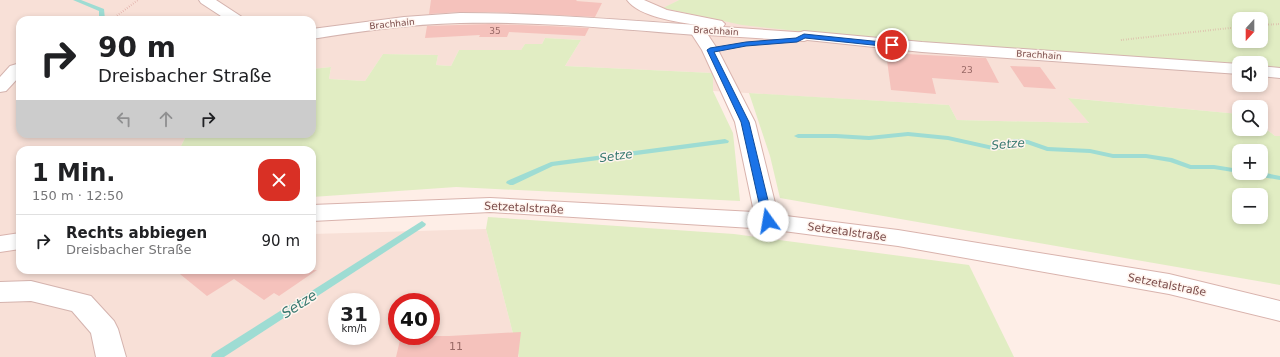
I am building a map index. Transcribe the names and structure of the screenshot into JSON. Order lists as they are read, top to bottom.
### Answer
{
  "streets": {
    "street": ["Brachhain", "Setzetalstraße"]
  },
  "water": ["Setze"],
  "house_numbers": ["35", "23", "11"],
  "north": "bottom",
  "page": {
    "map_buttons": ["+", "−"],
    "turn": ["90 m", "Dreisbacher Straße"],
    "heading": ["1 Min.", "150 m · 12:50"],
    "list": [
      {
        "name": "Rechts abbiegen",
        "note": "Dreisbacher Straße",
        "value": "90 m"
      }
    ],
    "speed": "31 km/h",
    "limit": "40"
  }
}
